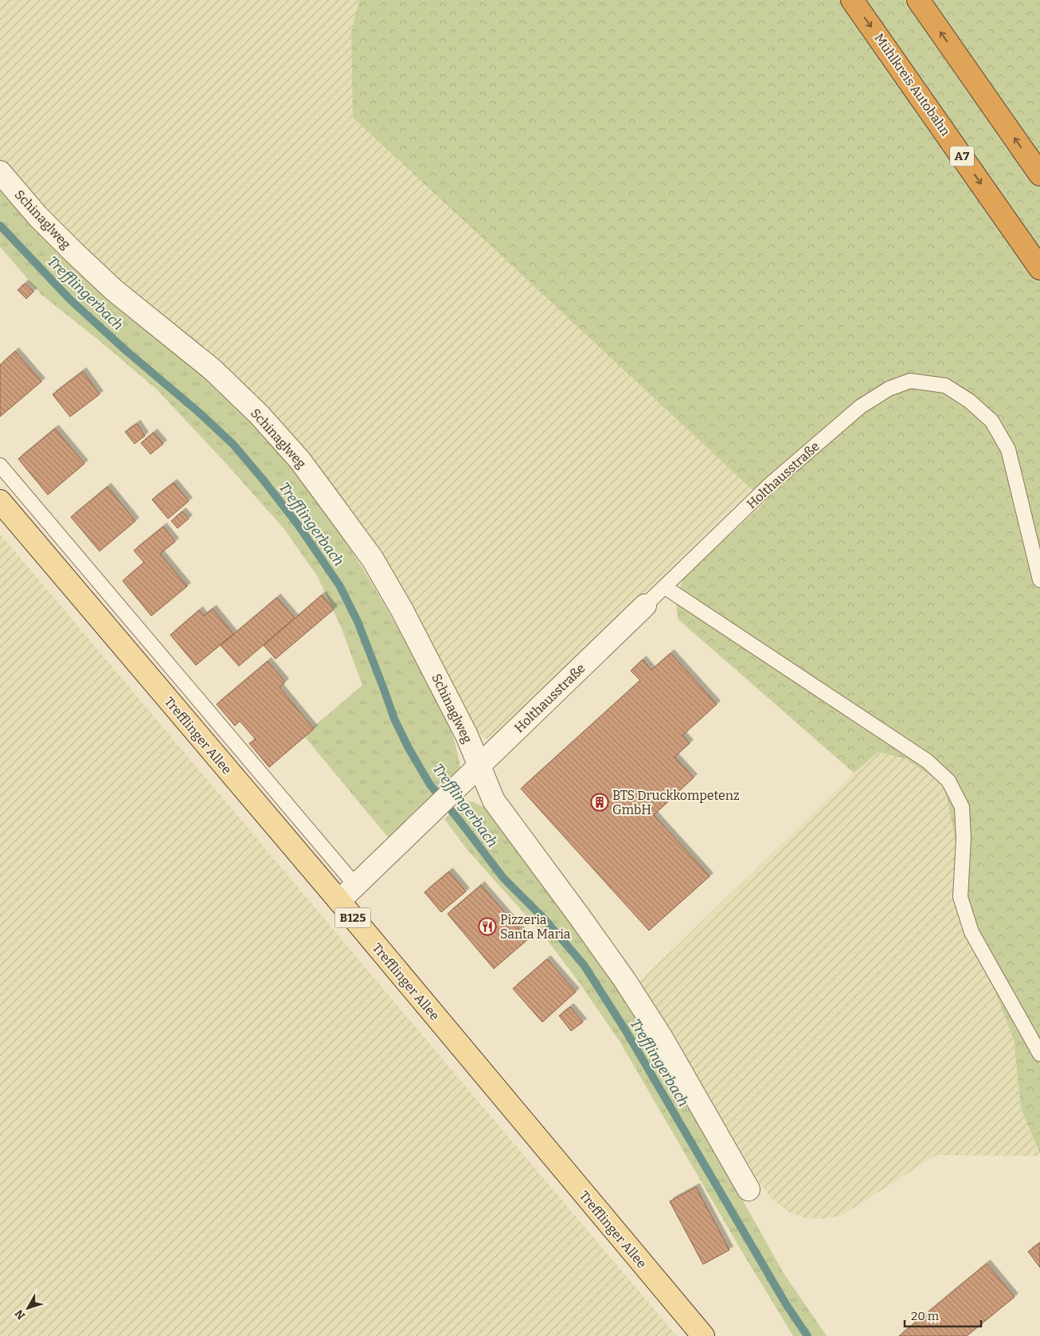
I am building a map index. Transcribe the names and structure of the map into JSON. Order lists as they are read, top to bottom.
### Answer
{
  "streets": {
    "highway": ["Mühlkreis Autobahn", "A7"],
    "main road": ["Trefflinger Allee", "B125"],
    "street": ["Schinaglweg", "Holthausstraße"]
  },
  "crossings": [
    ["Schinaglweg", "Holthausstraße"],
    ["Holthausstraße", "Trefflinger Allee"]
  ],
  "water": ["Trefflingerbach"],
  "places": {
    "building": ["BTS Druckkompetenz GmbH"],
    "restaurant": ["Pizzeria Santa Maria"]
  },
  "scale_bar": "20 m",
  "north": "bottom left"
}
